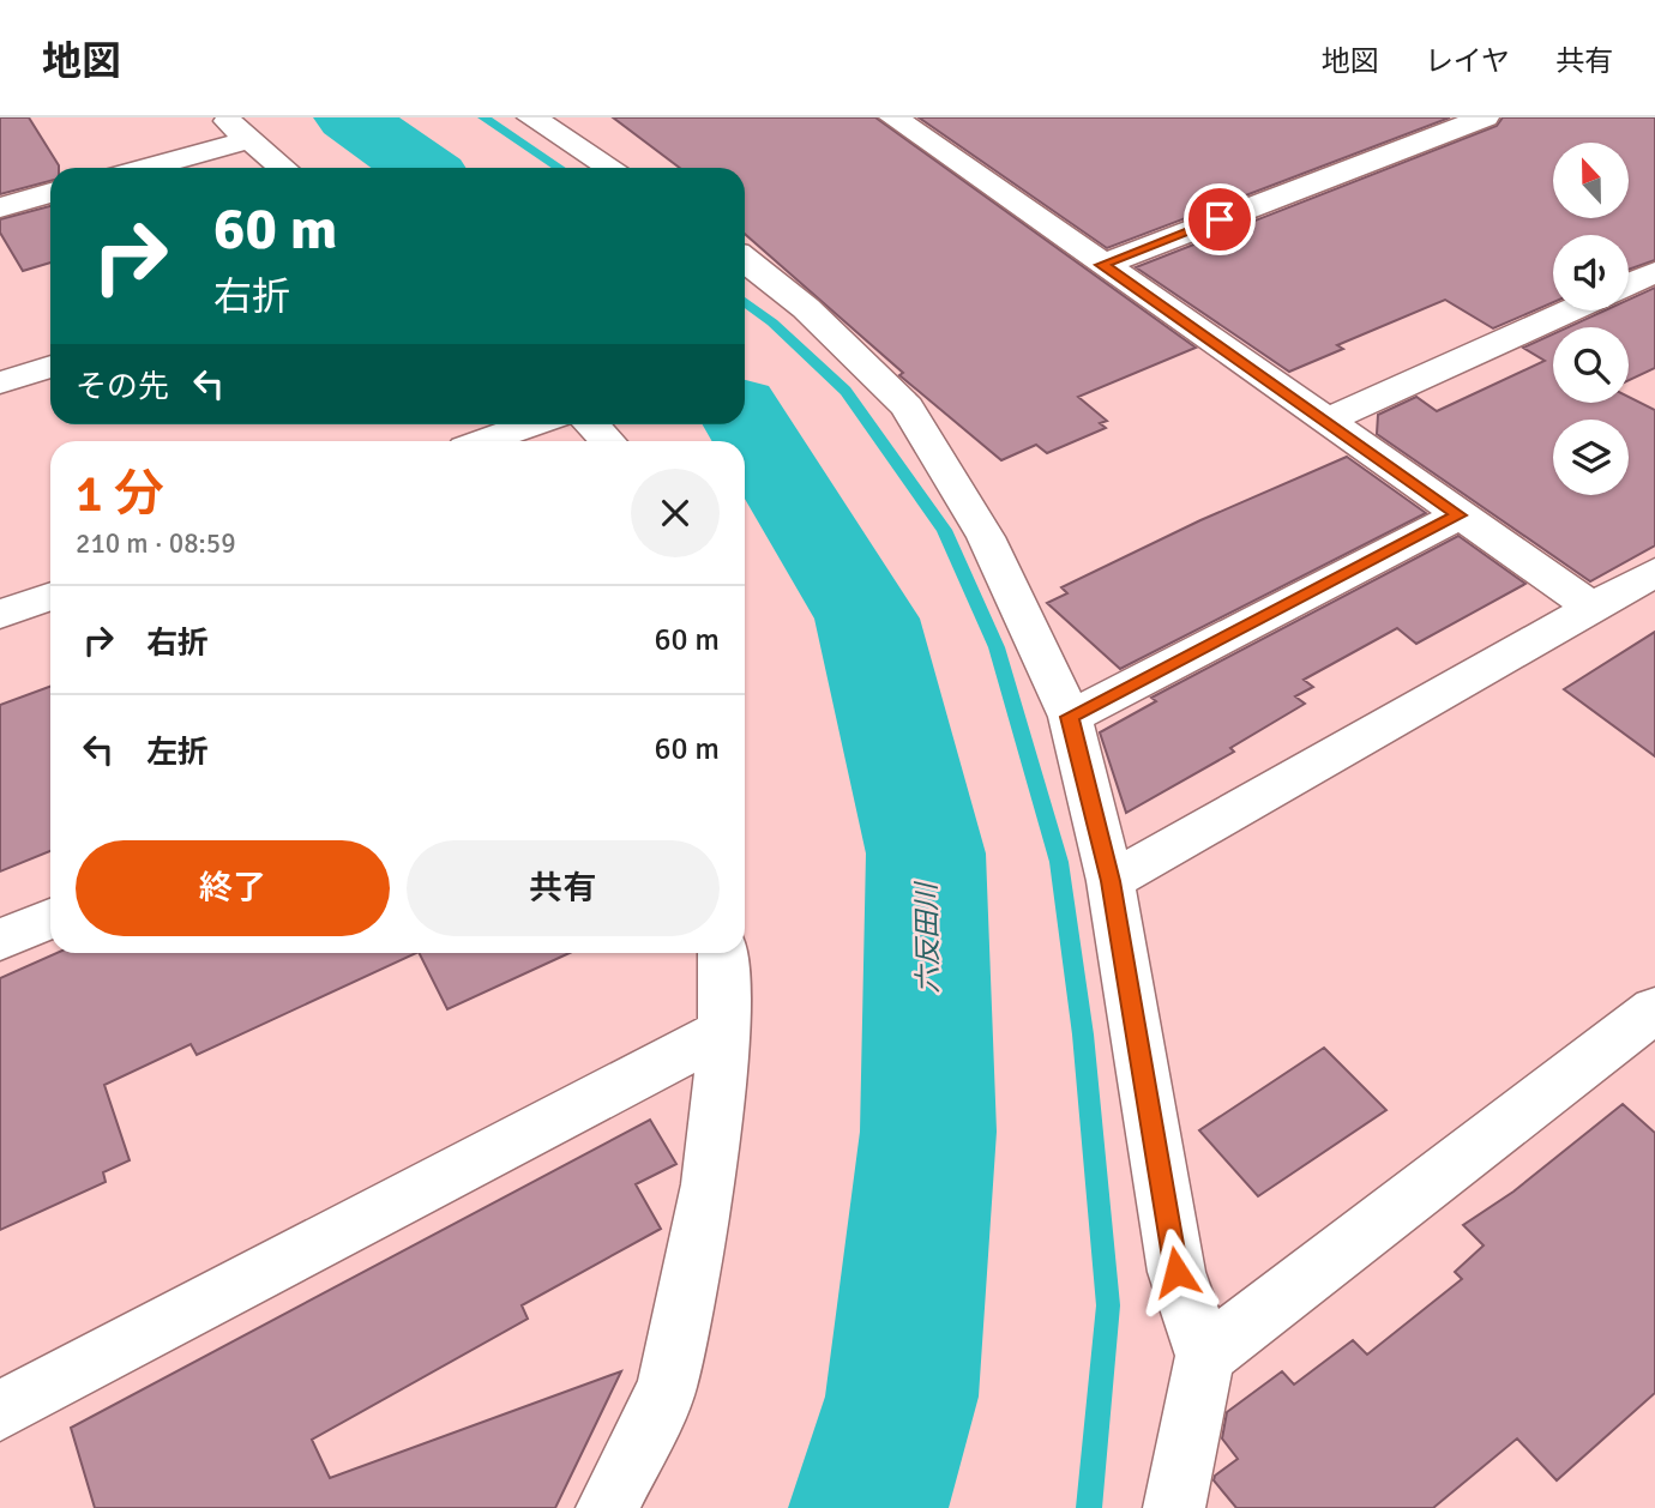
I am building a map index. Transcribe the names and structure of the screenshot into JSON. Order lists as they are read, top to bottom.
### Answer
{
  "water": ["六反田川"],
  "north": "top",
  "page": {
    "header": "地図",
    "nav": ["地図", "レイヤ", "共有"],
    "turn": ["60 m", "右折"],
    "then": "その先",
    "heading": ["1 分", "210 m · 08:59"],
    "list": [
      {
        "name": "右折",
        "value": "60 m"
      },
      {
        "name": "左折",
        "value": "60 m"
      }
    ],
    "buttons": ["終了", "共有"]
  }
}
